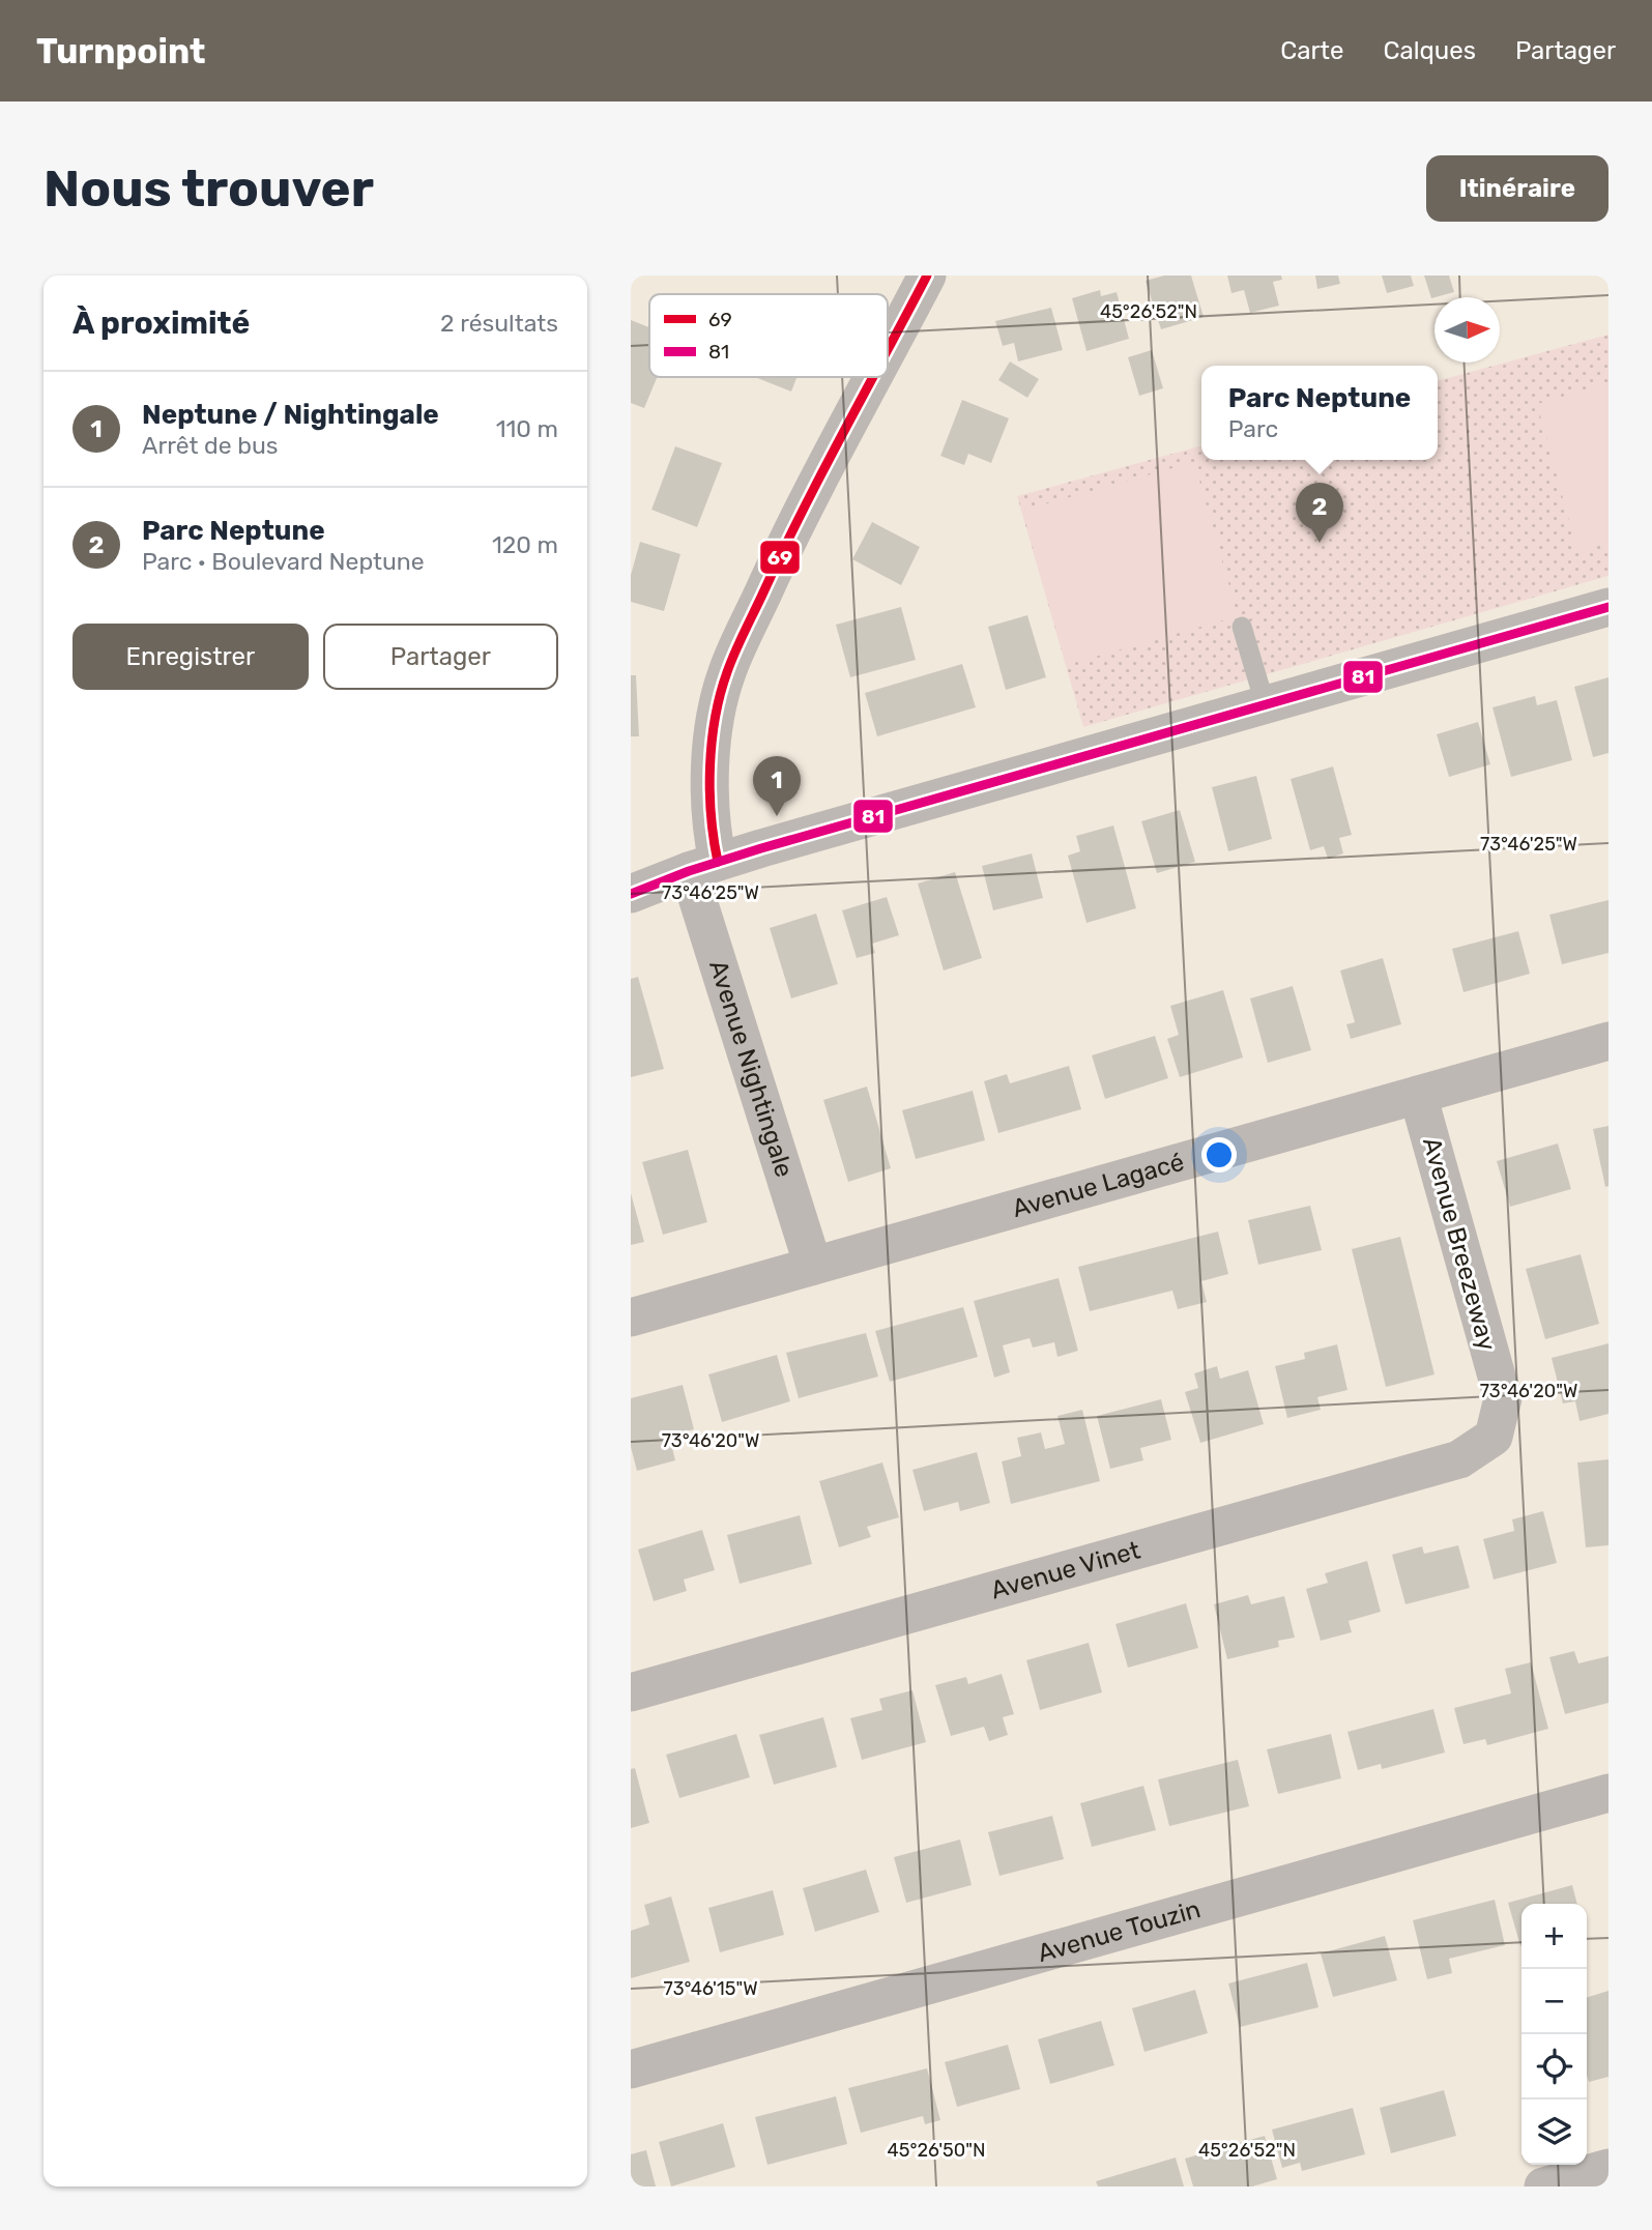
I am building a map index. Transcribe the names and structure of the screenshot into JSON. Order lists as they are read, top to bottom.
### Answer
{
  "streets": {
    "street": [
      "Avenue Nightingale",
      "Avenue Lagacé",
      "Avenue Breezeway",
      "Avenue Vinet",
      "Avenue Touzin"
    ]
  },
  "crossings": [
    ["Avenue Nightingale", "Avenue Lagacé"],
    ["Avenue Lagacé", "Avenue Breezeway"],
    ["Avenue Breezeway", "Avenue Vinet"]
  ],
  "lines": ["transit line 69", "transit line 81"],
  "legend": ["69", "81"],
  "north": "right",
  "page": {
    "header": "Turnpoint",
    "nav": ["Carte", "Calques", "Partager"],
    "buttons": [
      "Itinéraire",
      ["Enregistrer", "Partager"]
    ],
    "title": "Nous trouver",
    "heading": ["À proximité", "2 résultats"],
    "popup": ["Parc Neptune", "Parc"],
    "list": [
      {
        "mark": "1",
        "name": "Neptune / Nightingale",
        "note": "Arrêt de bus",
        "value": "110 m"
      },
      {
        "mark": "2",
        "name": "Parc Neptune",
        "note": "Parc · Boulevard Neptune",
        "value": "120 m"
      }
    ],
    "pins": ["2", "1"],
    "map_buttons": ["+", "−"]
  },
  "coordinates": [
    "45°26'52\"N",
    "73°46'25\"W",
    "73°46'20\"W",
    "73°46'15\"W",
    "45°26'50\"N"
  ]
}
